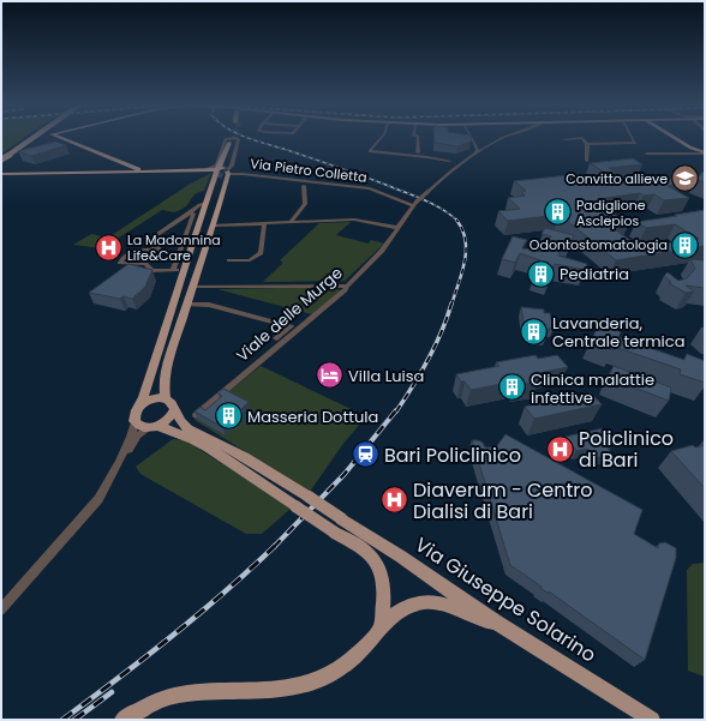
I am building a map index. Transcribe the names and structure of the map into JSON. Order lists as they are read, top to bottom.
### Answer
{
  "streets": {
    "main road": ["Via Giuseppe Solarino"],
    "street": ["Via Pietro Colletta", "Viale delle Murge"]
  },
  "crossings": [
    ["Via Pietro Colletta", "Viale delle Murge"]
  ],
  "places": {
    "school or university": ["Convitto allieve"],
    "building": [
      "Padiglione Asclepios",
      "Odontostomatologia",
      "Pediatria",
      "Lavanderia, Centrale termica",
      "Clinica malattie infettive",
      "Masseria Dottula"
    ],
    "hospital": ["La Madonnina Life&Care", "Policlinico di Bari", "Diaverum - Centro Dialisi di Bari"],
    "hotel": ["Villa Luisa"],
    "station": ["Bari Policlinico"]
  }
}
